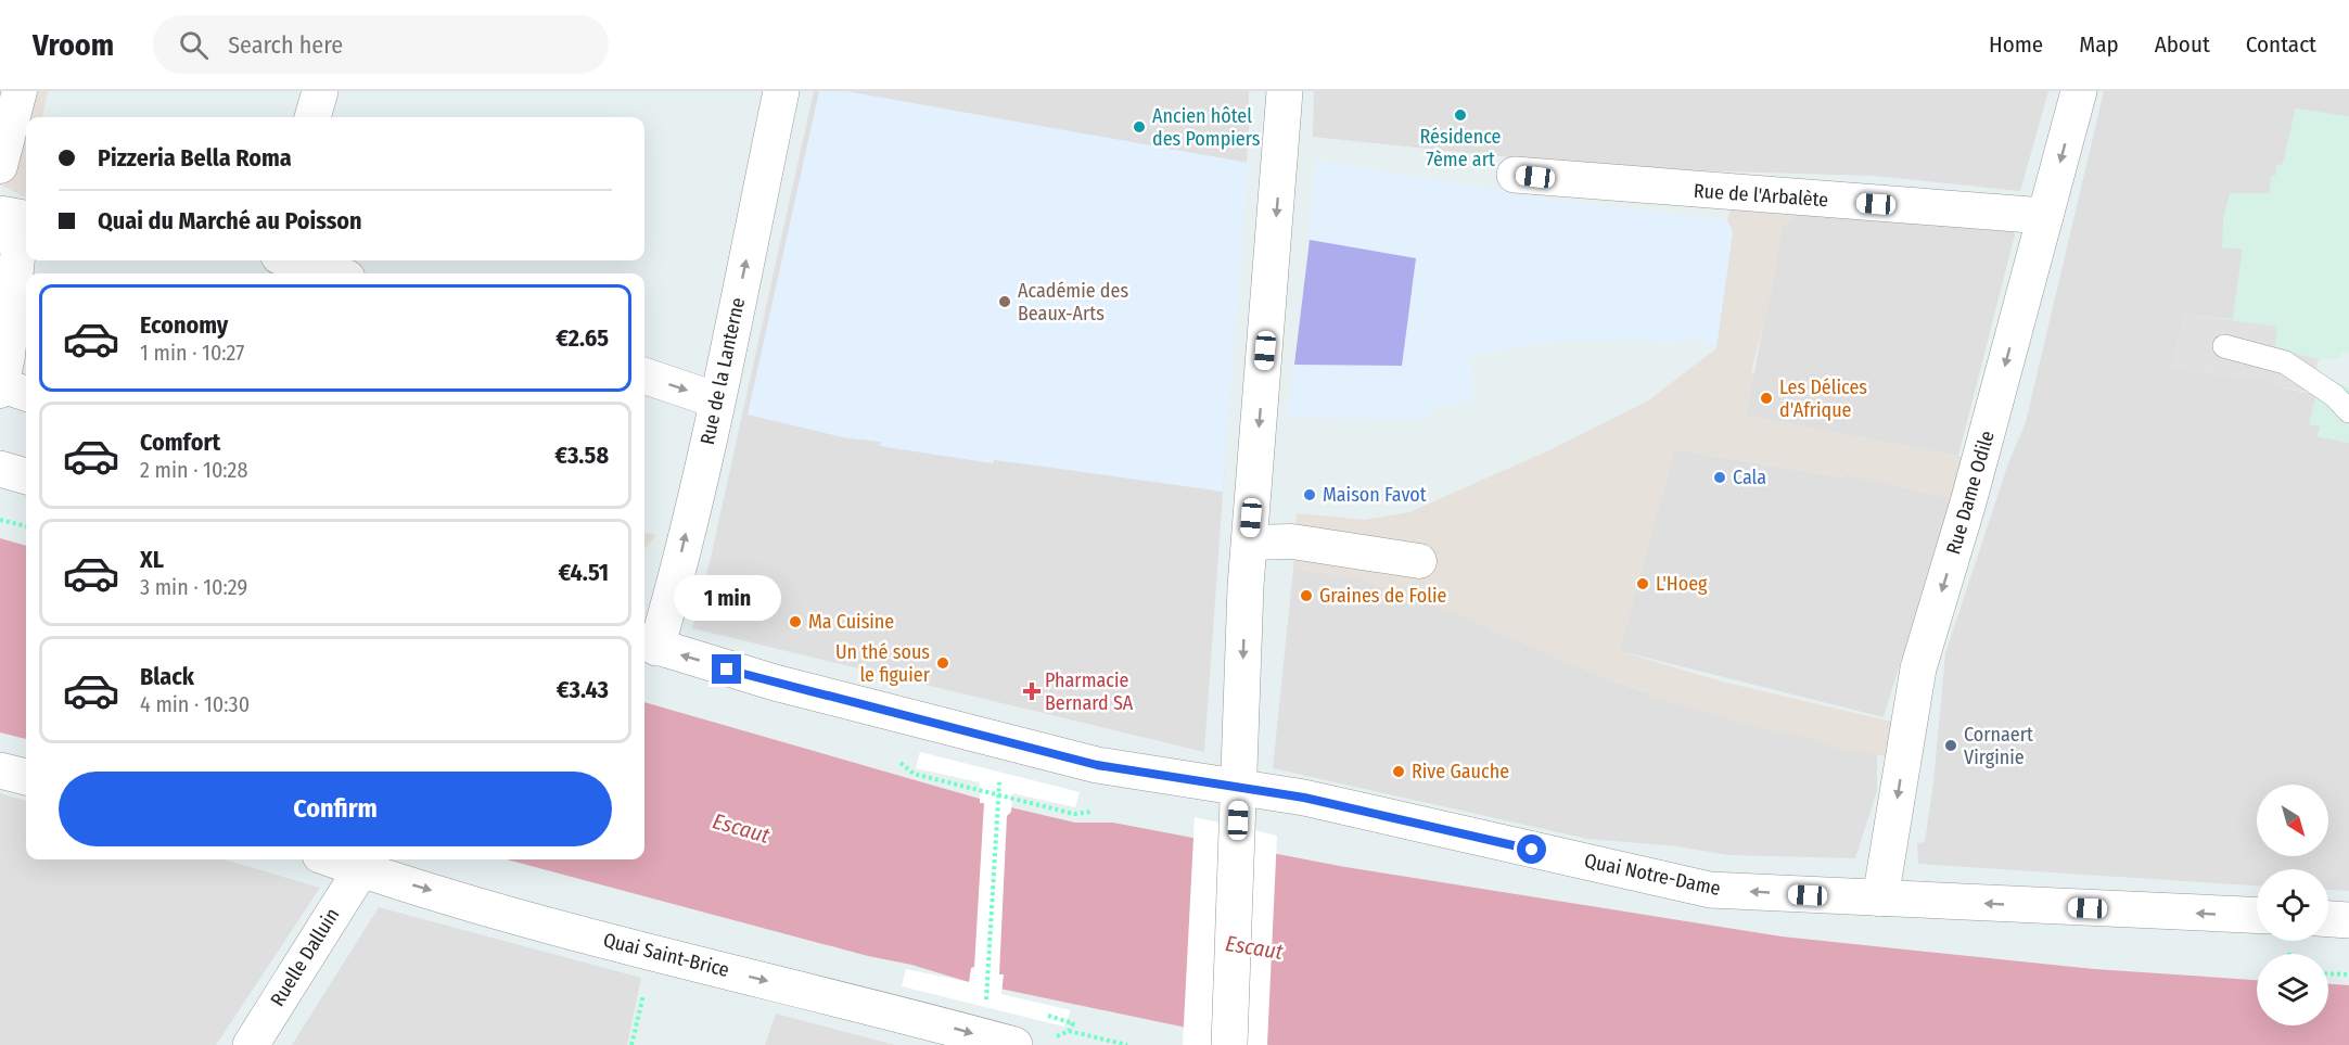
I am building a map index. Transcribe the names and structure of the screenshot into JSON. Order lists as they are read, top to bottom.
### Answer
{
  "streets": {
    "street": [
      "Rue de l'Arbalète",
      "Rue de la Lanterne",
      "Rue Dame Odile",
      "Quai Notre-Dame",
      "Quai Saint-Brice",
      "Ruelle Dalluin"
    ]
  },
  "crossings": [
    ["Rue de l'Arbalète", "Rue Dame Odile"],
    ["Rue de la Lanterne", "Quai Notre-Dame"],
    ["Rue Dame Odile", "Quai Notre-Dame"],
    ["Quai Saint-Brice", "Ruelle Dalluin"]
  ],
  "one_way": [
    "Rue de la Lanterne",
    "Rue Dame Odile",
    "Quai Notre-Dame",
    "Quai Saint-Brice"
  ],
  "water": ["Escaut"],
  "places": {
    "other": [
      "Résidence 7ème art",
      "Ancien hôtel des Pompiers",
      "Académie des Beaux-Arts",
      "Les Délices d'Afrique",
      "Cala",
      "Maison Favot",
      "L'Hoeg",
      "Graines de Folie",
      "Ma Cuisine",
      "Un thé sous le figuier",
      "Cornaert Virginie",
      "Rive Gauche"
    ],
    "health": ["Pharmacie Bernard SA"]
  },
  "north": "bottom right",
  "page": {
    "header": "Vroom",
    "search": "Search here",
    "nav": [
      "Home",
      "Map",
      "About",
      "Contact"
    ],
    "banner": ["Pizzeria Bella Roma", "Quai du Marché au Poisson"],
    "list": [
      {
        "name": "Economy",
        "note": "1 min · 10:27",
        "value": "€2.65"
      },
      {
        "name": "Comfort",
        "note": "2 min · 10:28",
        "value": "€3.58"
      },
      {
        "name": "XL",
        "note": "3 min · 10:29",
        "value": "€4.51"
      },
      {
        "name": "Black",
        "note": "4 min · 10:30",
        "value": "€3.43"
      }
    ],
    "bubble": "1 min",
    "buttons": "Confirm"
  }
}
